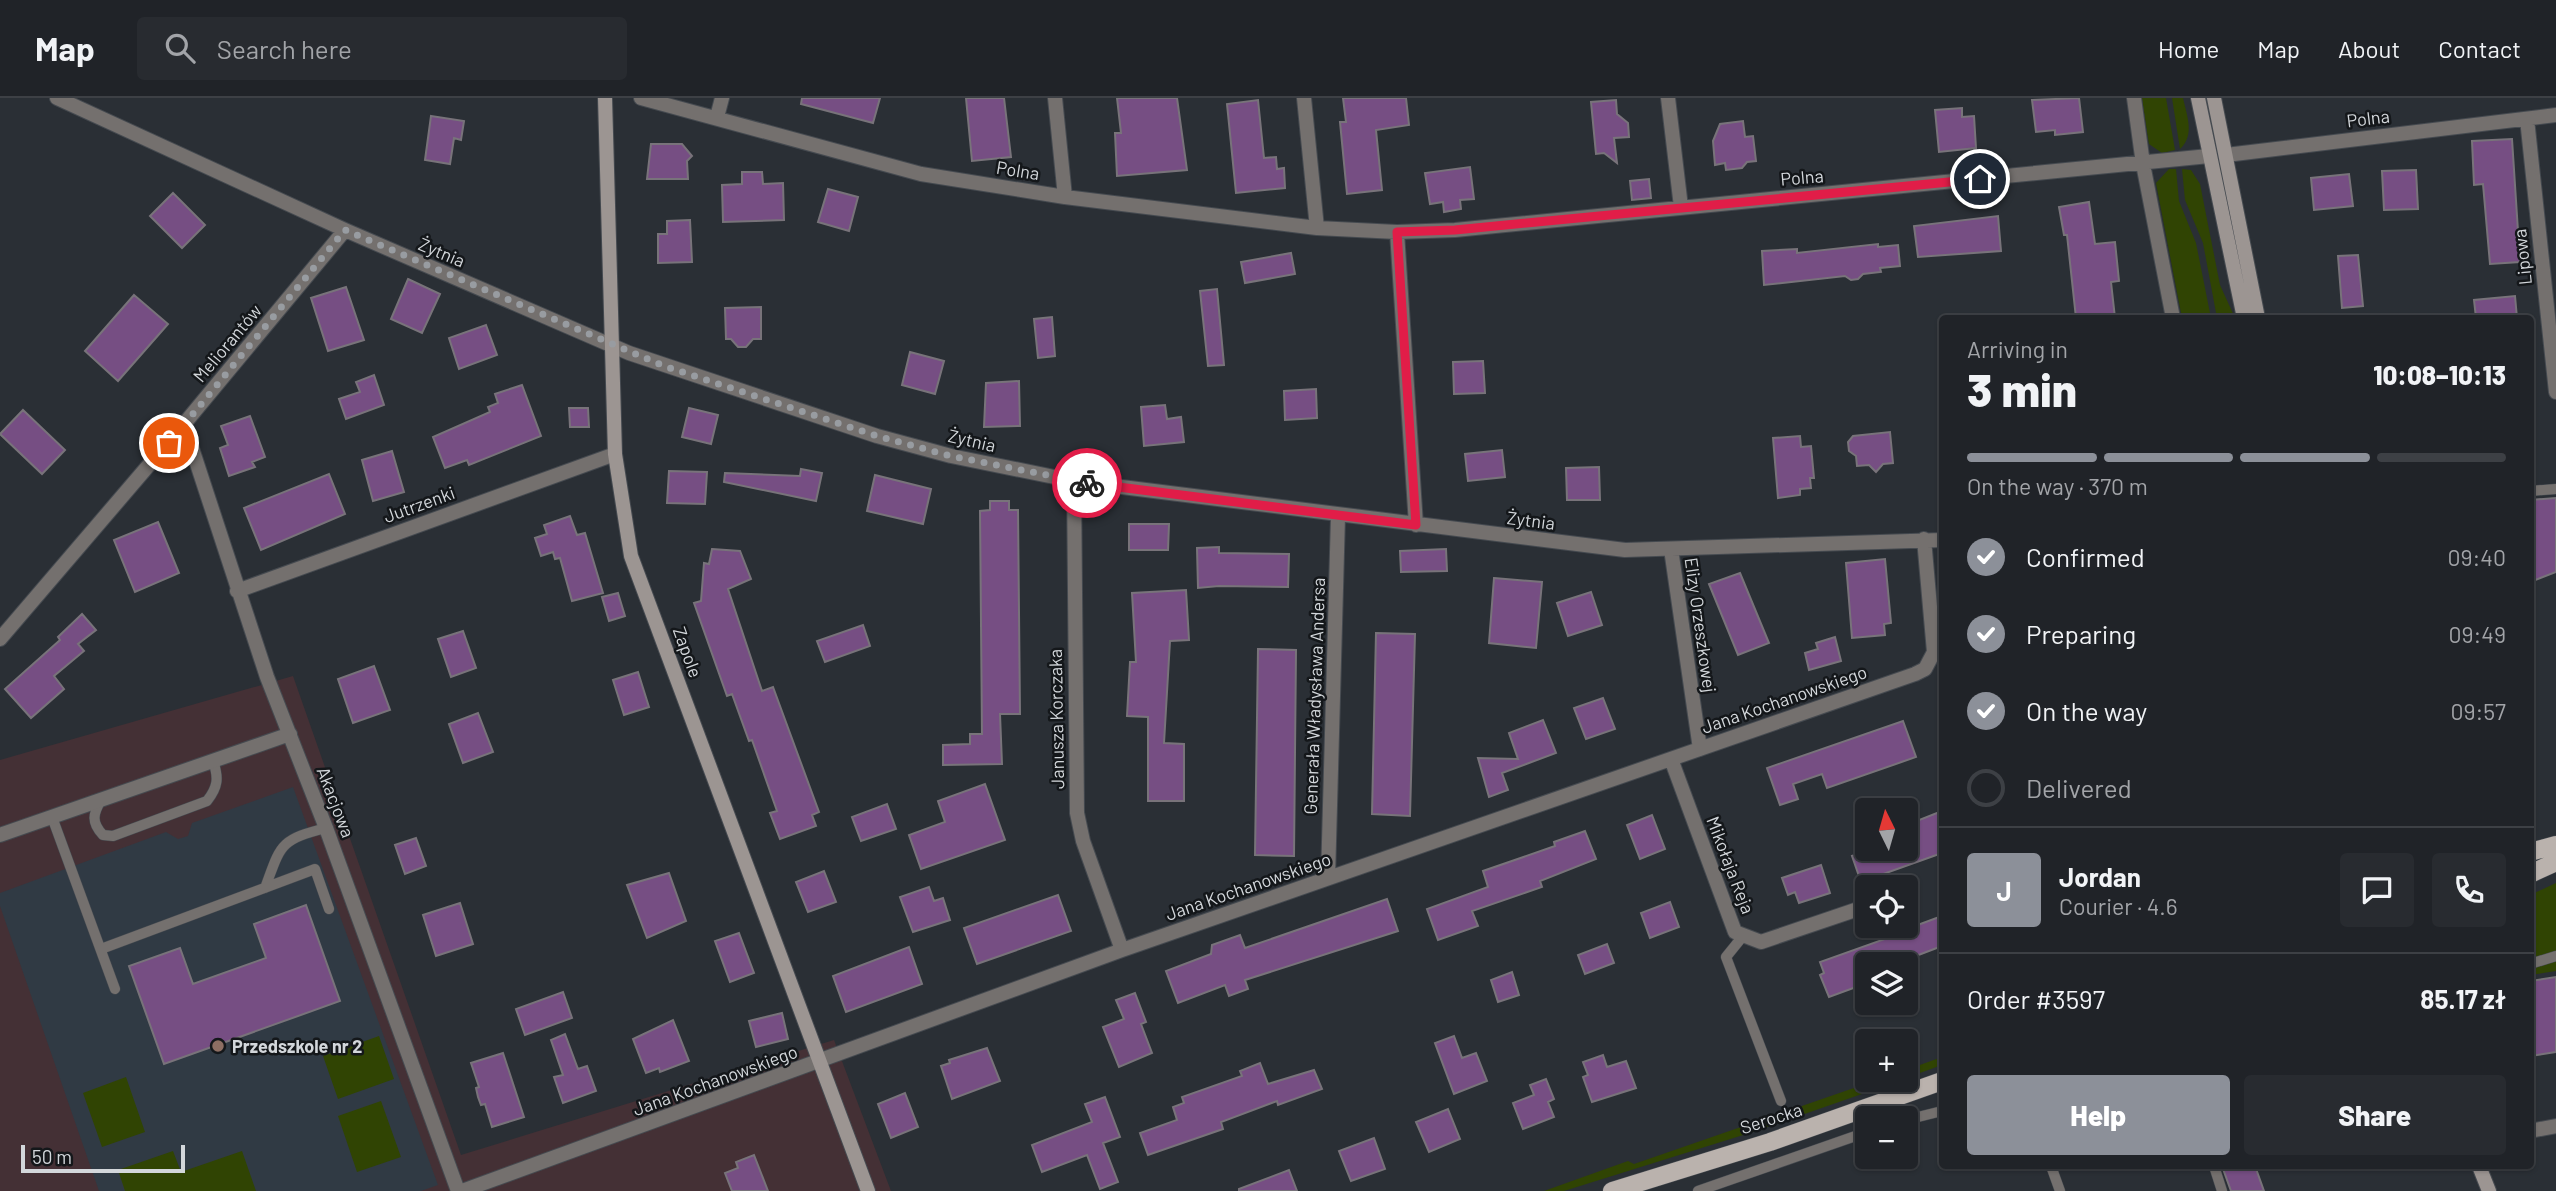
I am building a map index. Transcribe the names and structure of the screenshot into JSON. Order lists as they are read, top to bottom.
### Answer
{
  "streets": {
    "main road": ["Serocka"],
    "street": [
      "Polna",
      "Żytnia",
      "Lipowa",
      "Meliorantów",
      "Jutrzenki",
      "Elizy Orzeszkowej",
      "Zapole",
      "Generała Władysława Andersa",
      "Jana Kochanowskiego",
      "Janusza Korczaka",
      "Akacjowa",
      "Mikołaja Reja"
    ]
  },
  "crossings": [
    ["Polna", "Lipowa"],
    ["Żytnia", "Meliorantów"],
    ["Żytnia", "Elizy Orzeszkowej"],
    ["Żytnia", "Zapole"],
    ["Żytnia", "Generała Władysława Andersa"],
    ["Żytnia", "Jana Kochanowskiego"],
    ["Żytnia", "Janusza Korczaka"],
    ["Meliorantów", "Akacjowa"],
    ["Jutrzenki", "Zapole"],
    ["Jutrzenki", "Akacjowa"],
    ["Elizy Orzeszkowej", "Jana Kochanowskiego"],
    ["Zapole", "Jana Kochanowskiego"],
    ["Generała Władysława Andersa", "Jana Kochanowskiego"],
    ["Jana Kochanowskiego", "Janusza Korczaka"],
    ["Jana Kochanowskiego", "Akacjowa"],
    ["Jana Kochanowskiego", "Mikołaja Reja"]
  ],
  "places": ["Przedszkole nr 2"],
  "scale_bar": "50 m",
  "north": "top",
  "page": {
    "header": "Map",
    "search": "Search here",
    "nav": [
      "Home",
      "Map",
      "About",
      "Contact"
    ],
    "heading": ["3 min", "Arriving in", "10:08–10:13"],
    "panel": [
      "Jordan",
      "Courier · 4.6",
      "Order #3597",
      "85.17 zł"
    ],
    "bar": "On the way · 370 m",
    "list": [
      ["Confirmed", "09:40"],
      ["Preparing", "09:49"],
      ["On the way", "09:57"],
      "Delivered"
    ],
    "map_buttons": ["+", "−"],
    "round": "J",
    "buttons": ["Help", "Share"],
    "scale": "50 m"
  }
}
